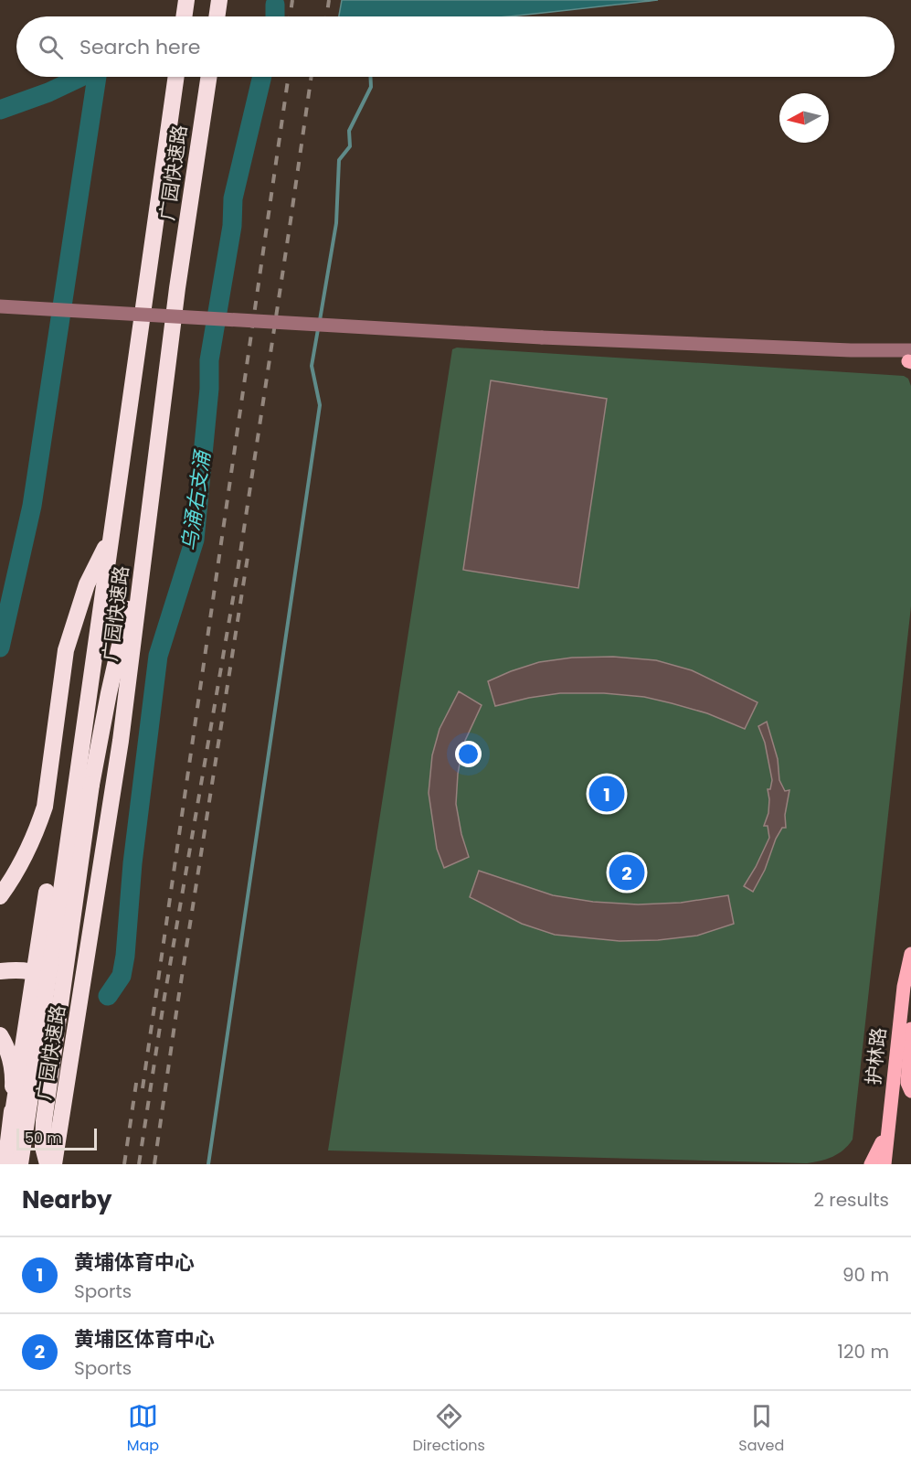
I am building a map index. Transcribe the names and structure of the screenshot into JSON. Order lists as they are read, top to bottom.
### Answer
{
  "streets": {
    "highway": ["广园快速路"],
    "main road": ["护林路"]
  },
  "water": ["乌涌右支涌"],
  "scale_bar": "50 m",
  "north": "left",
  "page": {
    "search": "Search here",
    "pins": ["1", "2"],
    "scale": "50 m",
    "heading": ["Nearby", "2 results"],
    "list": [
      {
        "mark": "1",
        "name": "黄埔体育中心",
        "note": "Sports",
        "value": "90 m"
      },
      {
        "mark": "2",
        "name": "黄埔区体育中心",
        "note": "Sports",
        "value": "120 m"
      }
    ],
    "nav": ["Map", "Directions", "Saved"]
  }
}
